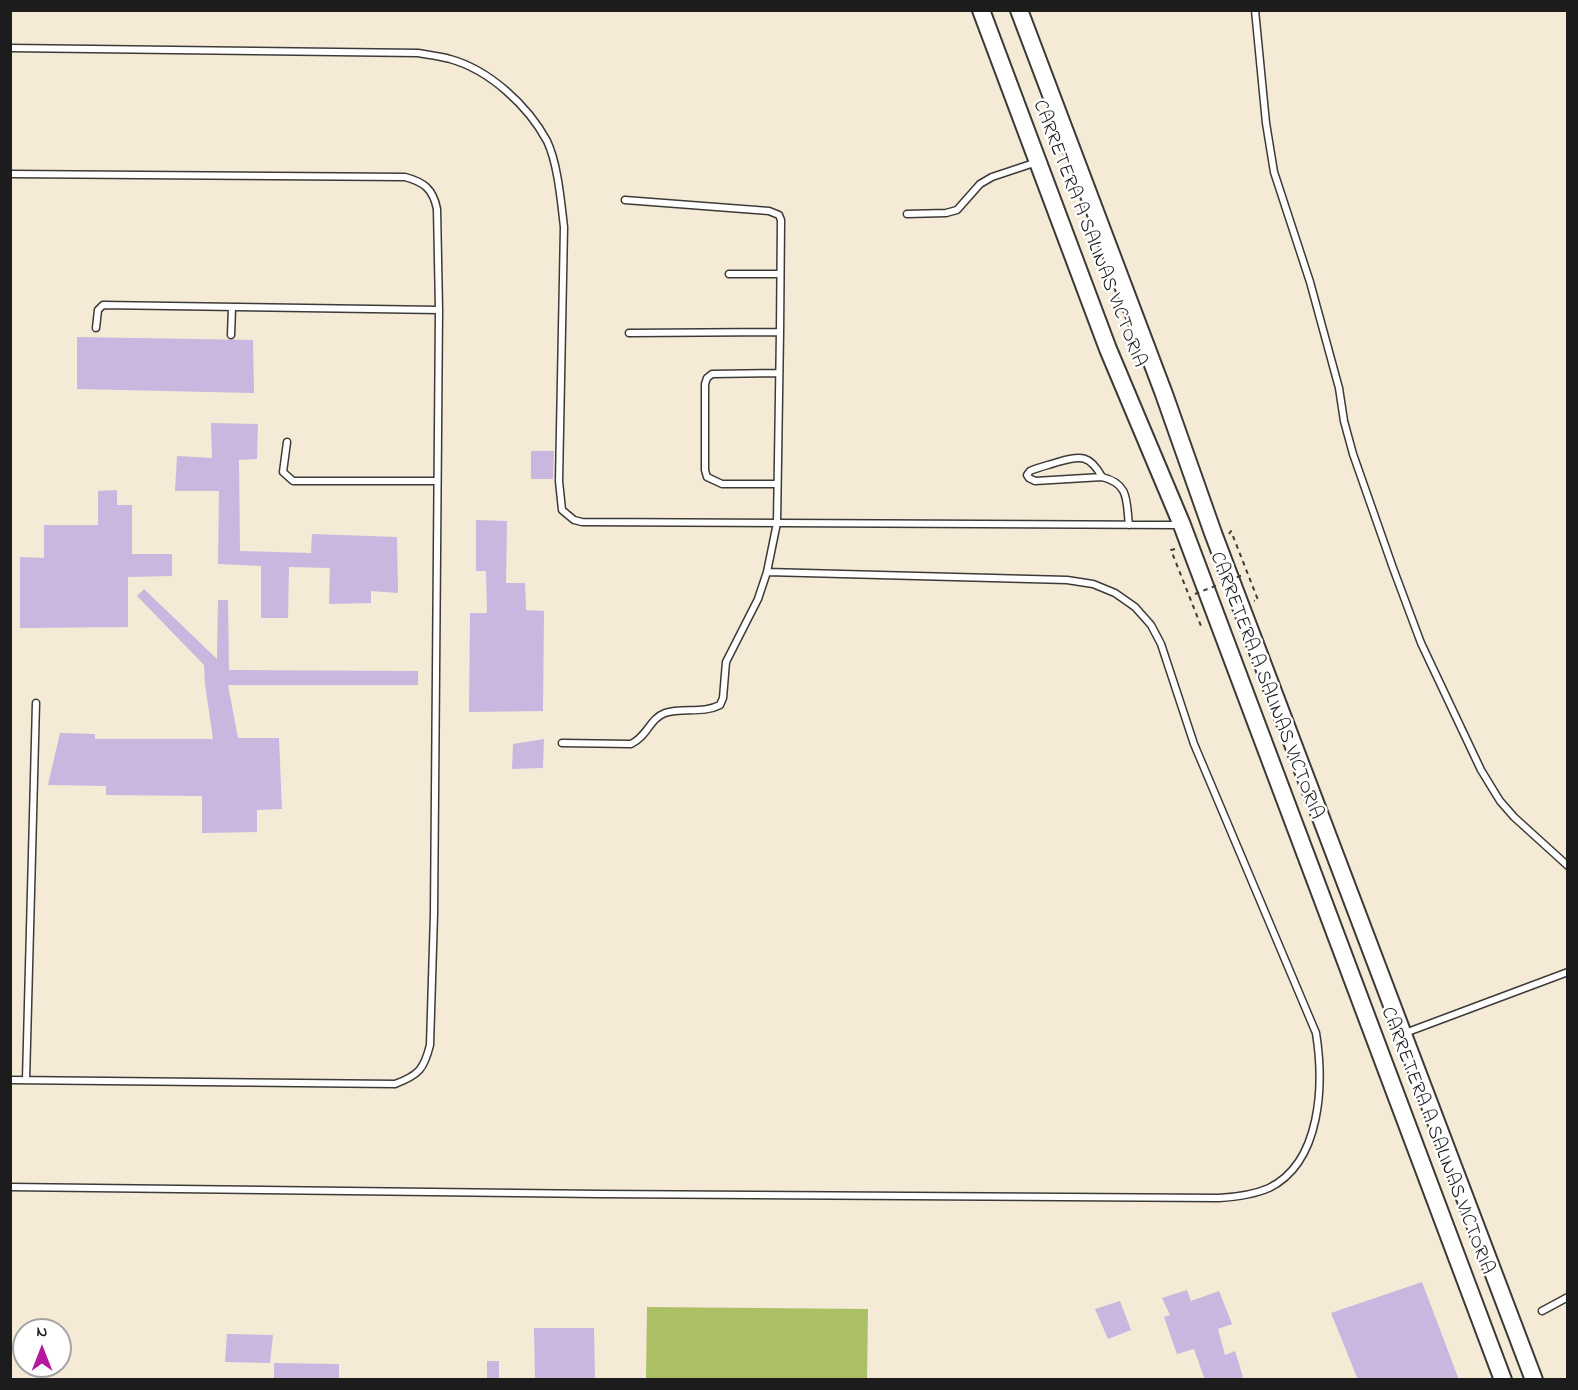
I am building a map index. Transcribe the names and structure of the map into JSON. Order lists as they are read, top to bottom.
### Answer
{
  "streets": {
    "main road": ["CARRETERA A SALINAS VICTORIA"]
  },
  "north": "top"
}
